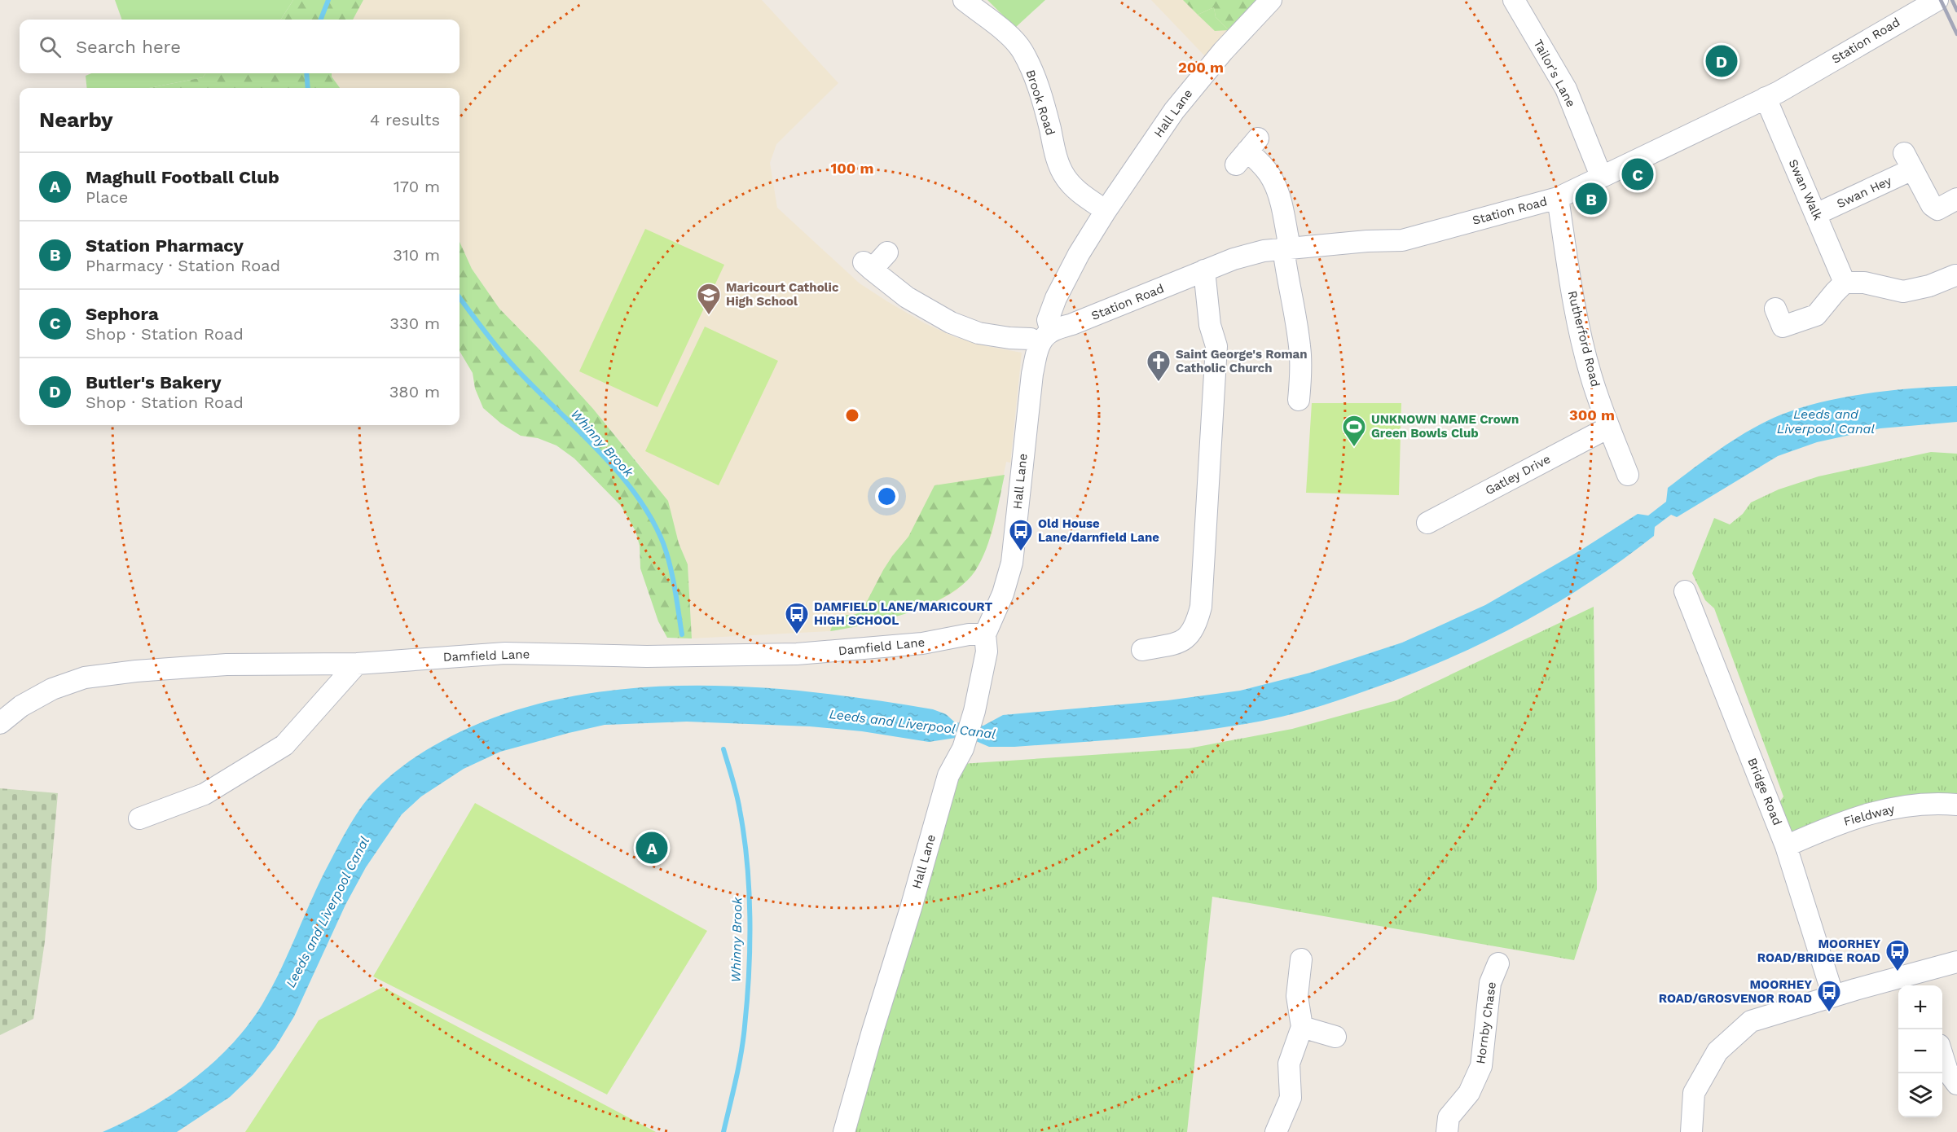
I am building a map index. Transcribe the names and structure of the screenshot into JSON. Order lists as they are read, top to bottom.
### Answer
{
  "streets": {
    "street": [
      "Station Road",
      "Tailor's Lane",
      "Brook Road",
      "Hall Lane",
      "Swan Walk",
      "Swan Hey",
      "Rutherford Road",
      "Gatley Drive",
      "Damfield Lane",
      "Bridge Road",
      "Fieldway",
      "Hornby Chase"
    ]
  },
  "crossings": [
    ["Station Road", "Tailor's Lane"],
    ["Station Road", "Hall Lane"],
    ["Station Road", "Swan Walk"],
    ["Station Road", "Rutherford Road"],
    ["Brook Road", "Hall Lane"],
    ["Hall Lane", "Damfield Lane"],
    ["Swan Walk", "Swan Hey"],
    ["Rutherford Road", "Gatley Drive"],
    ["Bridge Road", "Fieldway"]
  ],
  "water": ["Leeds and Liverpool Canal", "Whinny Brook"],
  "places": {
    "school or university": ["Maricourt Catholic High School"],
    "church": ["Saint George's Roman Catholic Church"],
    "sports": ["UNKNOWN NAME Crown Green Bowls Club"],
    "bus stop": [
      "Old House Lane/darnfield Lane",
      "DAMFIELD LANE/MARICOURT HIGH SCHOOL",
      "MOORHEY ROAD/BRIDGE ROAD",
      "MOORHEY ROAD/GROSVENOR ROAD"
    ]
  },
  "page": {
    "search": "Search here",
    "pins": [
      "D",
      "C",
      "B",
      "A"
    ],
    "heading": ["Nearby", "4 results"],
    "list": [
      {
        "mark": "A",
        "name": "Maghull Football Club",
        "note": "Place",
        "value": "170 m"
      },
      {
        "mark": "B",
        "name": "Station Pharmacy",
        "note": "Pharmacy · Station Road",
        "value": "310 m"
      },
      {
        "mark": "C",
        "name": "Sephora",
        "note": "Shop · Station Road",
        "value": "330 m"
      },
      {
        "mark": "D",
        "name": "Butler's Bakery",
        "note": "Shop · Station Road",
        "value": "380 m"
      }
    ],
    "map_buttons": ["+", "−"]
  },
  "rings": ["200 m", "100 m", "300 m"]
}
